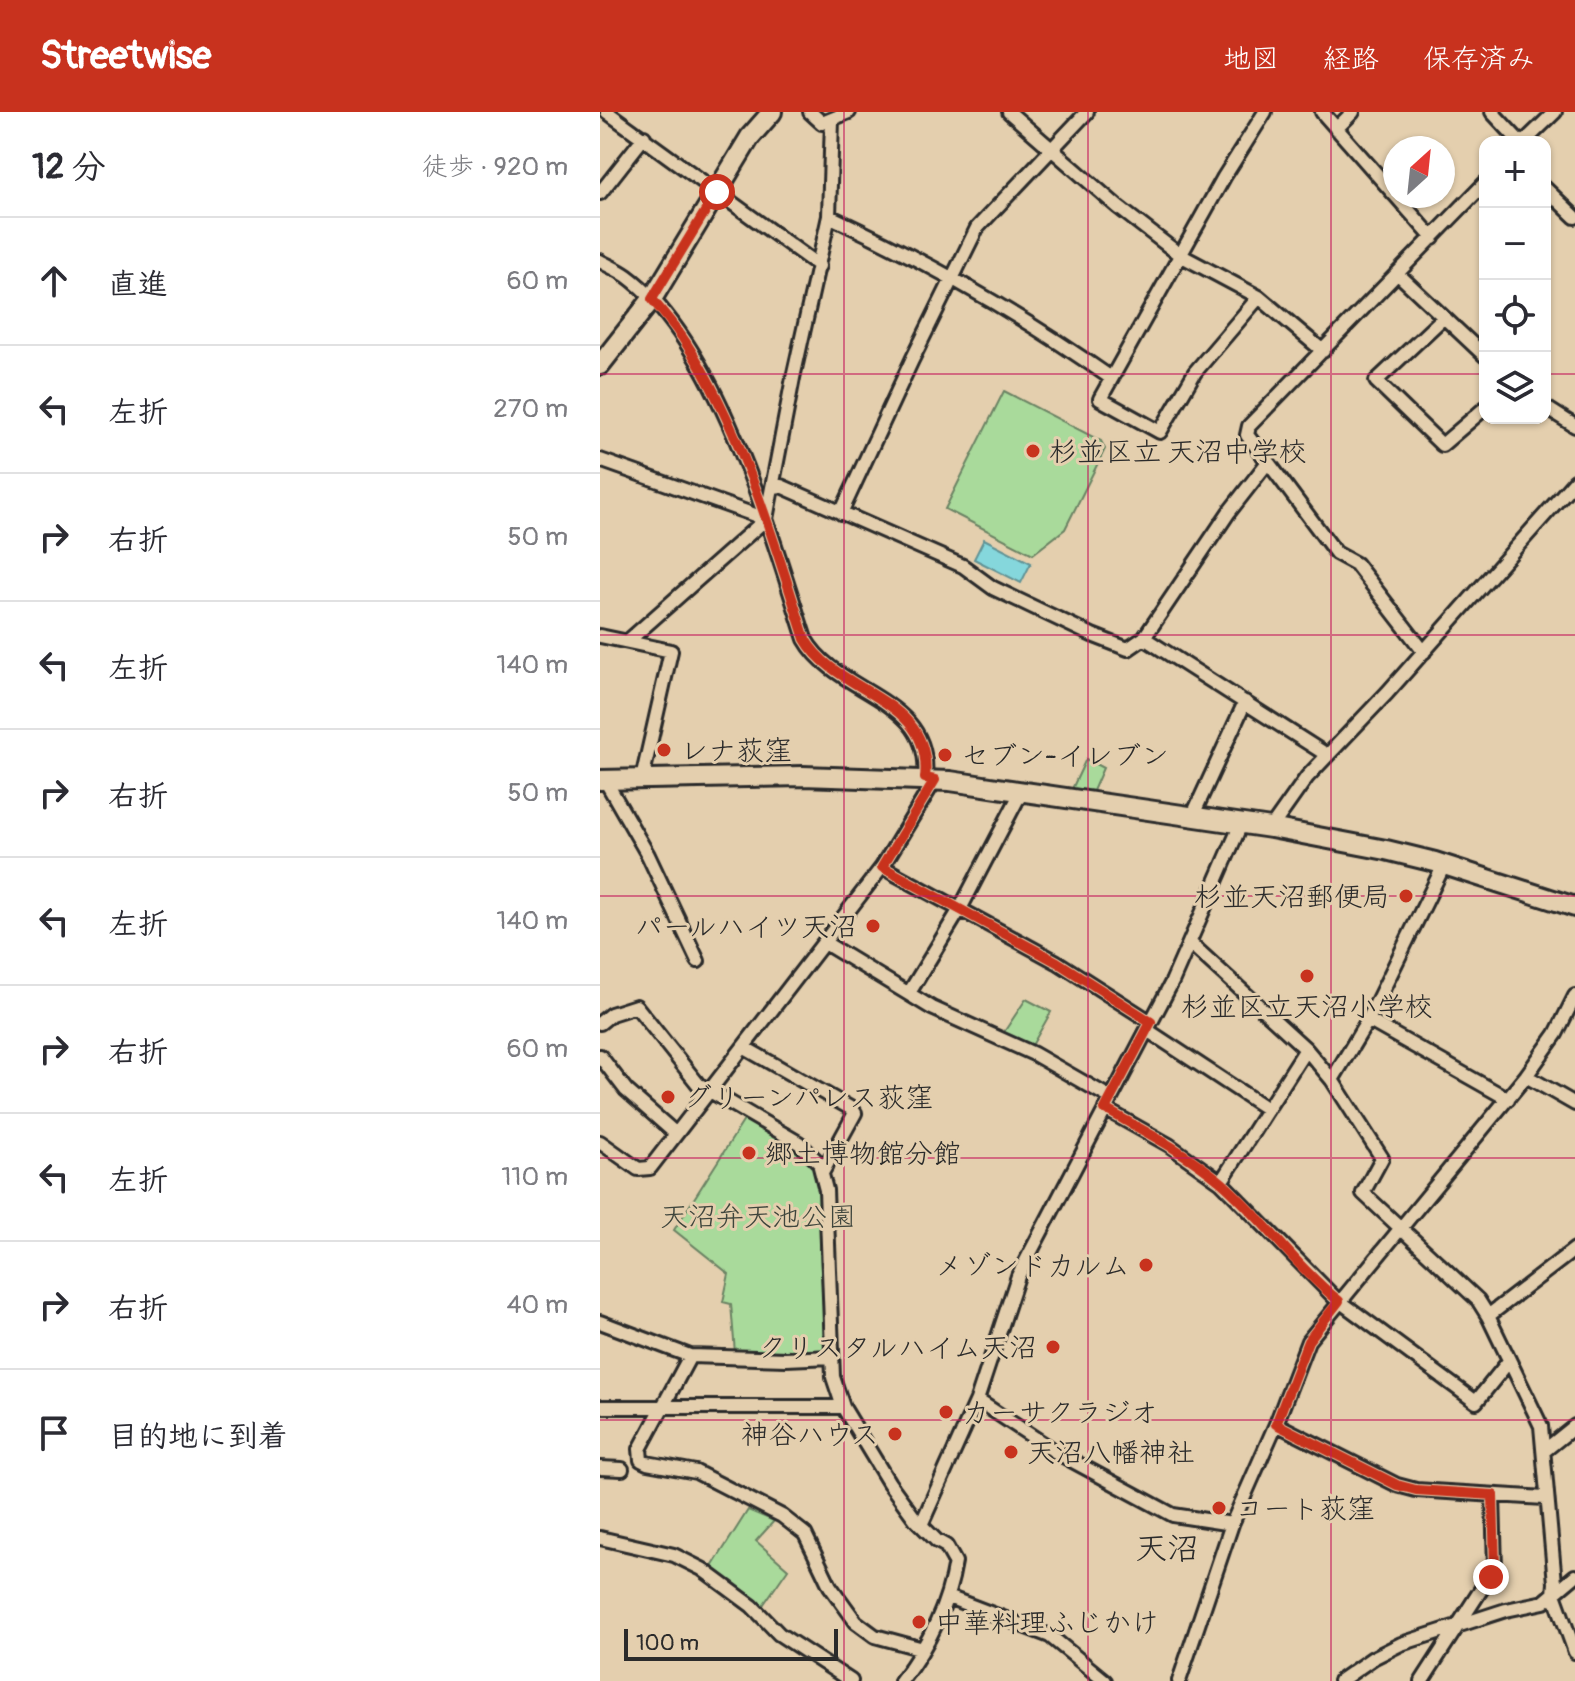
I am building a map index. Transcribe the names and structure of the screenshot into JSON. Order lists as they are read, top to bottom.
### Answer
{
  "districts": ["天沼"],
  "parks": ["天沼弁天池公園"],
  "places": [
    "杉並区立 天沼中学校",
    "レナ荻窪",
    "セブン-イレブン",
    "杉並天沼郵便局",
    "パールハイツ天沼",
    "杉並区立天沼小学校",
    "グリーンパレス荻窪",
    "郷土博物館分館",
    "メゾンドカルム",
    "クリスタルハイム天沼",
    "カーサクラジオ",
    "神谷ハウス",
    "天沼八幡神社",
    "コート荻窪",
    "中華料理ふじかけ"
  ],
  "scale_bar": "100 m",
  "north": "top right",
  "page": {
    "header": "Streetwise",
    "nav": ["地図", "経路", "保存済み"],
    "heading": ["12 分", "徒歩 · 920 m"],
    "map_buttons": ["+", "−"],
    "list": [
      ["直進", "60 m"],
      ["左折", "270 m"],
      ["右折", "50 m"],
      ["左折", "140 m"],
      ["右折", "50 m"],
      ["左折", "140 m"],
      ["右折", "60 m"],
      ["左折", "110 m"],
      ["右折", "40 m"],
      "目的地に到着"
    ],
    "scale": "100 m"
  }
}
